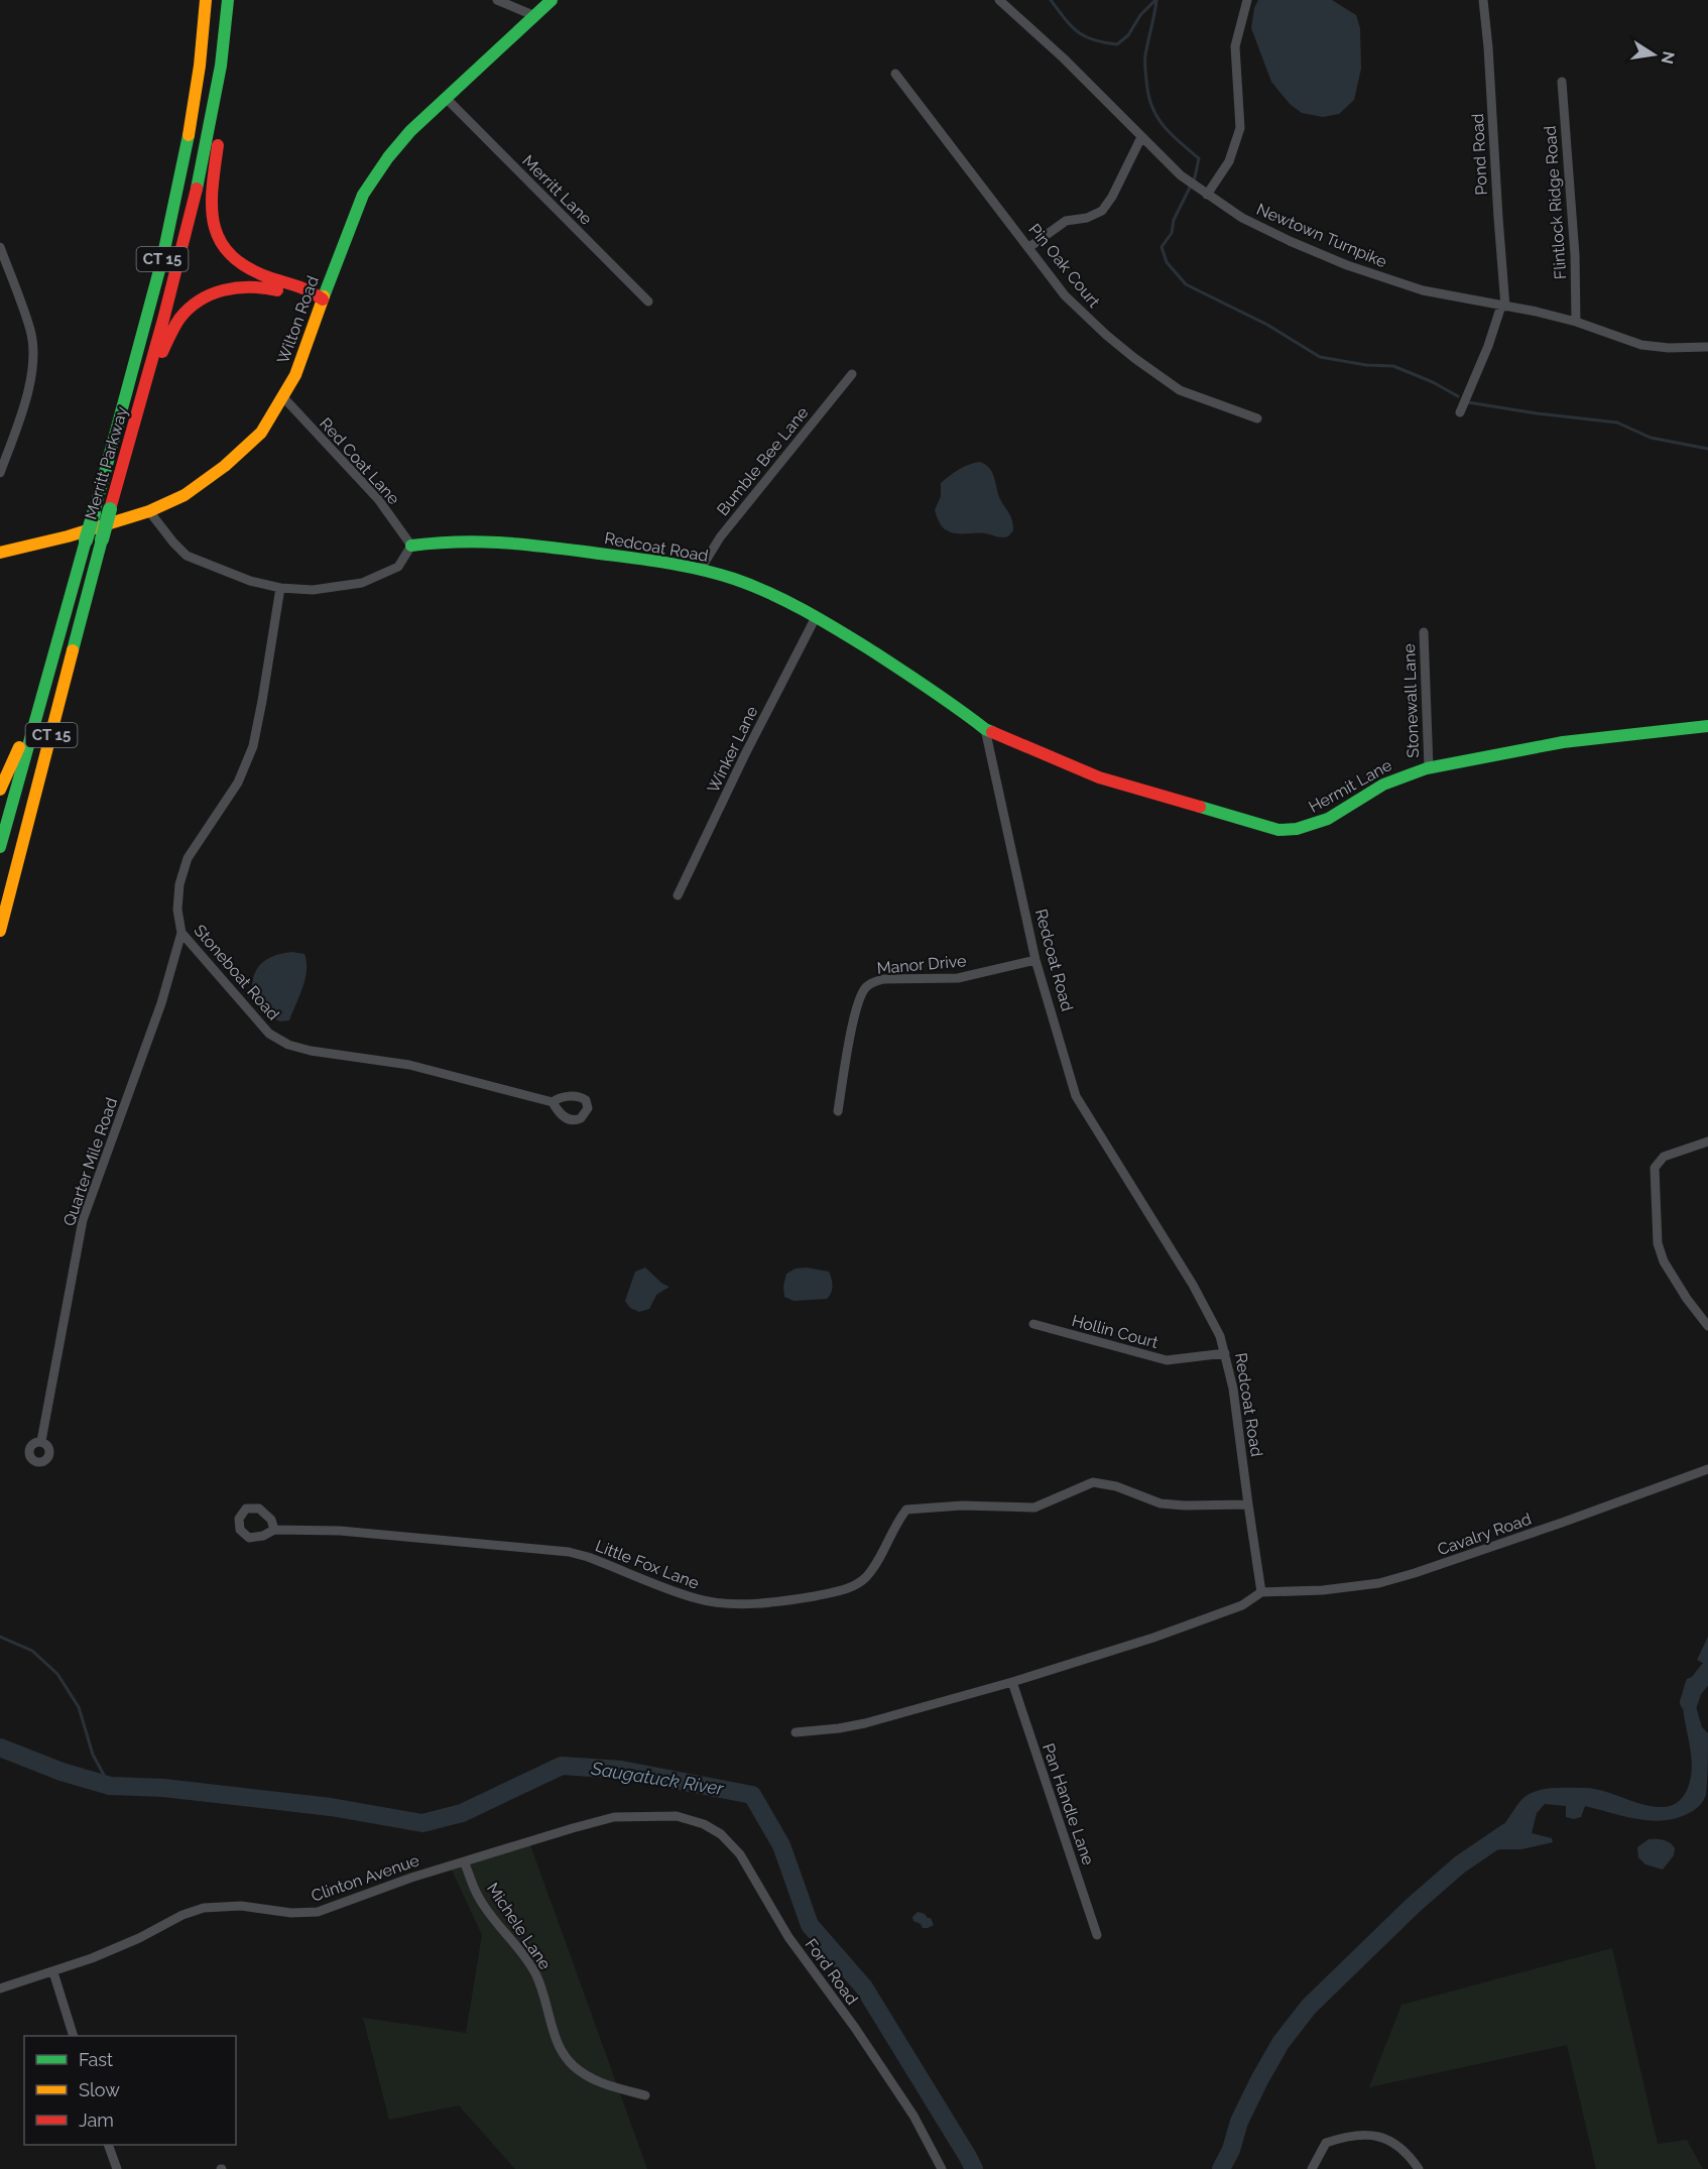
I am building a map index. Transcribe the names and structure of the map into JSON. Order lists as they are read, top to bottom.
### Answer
{
  "streets": {
    "main road": [
      "CT 15",
      "Wilton Road",
      "Merritt Parkway",
      "Redcoat Road",
      "Hermit Lane"
    ],
    "street": [
      "Pond Road",
      "Merritt Lane",
      "Flintlock Ridge Road",
      "Newtown Turnpike",
      "Pin Oak Court",
      "Red Coat Lane",
      "Bumble Bee Lane",
      "Stonewall Lane",
      "Winker Lane",
      "Manor Drive",
      "Stoneboat Road",
      "Quarter Mile Road",
      "Hollin Court",
      "Cavalry Road",
      "Little Fox Lane",
      "Pan Handle Lane",
      "Clinton Avenue",
      "Michele Lane",
      "Ford Road"
    ]
  },
  "crossings": [
    ["Pond Road", "Newtown Turnpike"],
    ["Merritt Lane", "Wilton Road"],
    ["Flintlock Ridge Road", "Newtown Turnpike"],
    ["Wilton Road", "Red Coat Lane"],
    ["Red Coat Lane", "Redcoat Road"],
    ["Bumble Bee Lane", "Redcoat Road"],
    ["Redcoat Road", "Winker Lane"],
    ["Redcoat Road", "Hermit Lane"],
    ["Redcoat Road", "Manor Drive"],
    ["Redcoat Road", "Hollin Court"],
    ["Redcoat Road", "Cavalry Road"],
    ["Redcoat Road", "Little Fox Lane"],
    ["Stonewall Lane", "Hermit Lane"],
    ["Stoneboat Road", "Quarter Mile Road"],
    ["Clinton Avenue", "Michele Lane"],
    ["Clinton Avenue", "Ford Road"]
  ],
  "water": ["Saugatuck River"],
  "legend": ["Fast", "Slow", "Jam"],
  "north": "right"
}
